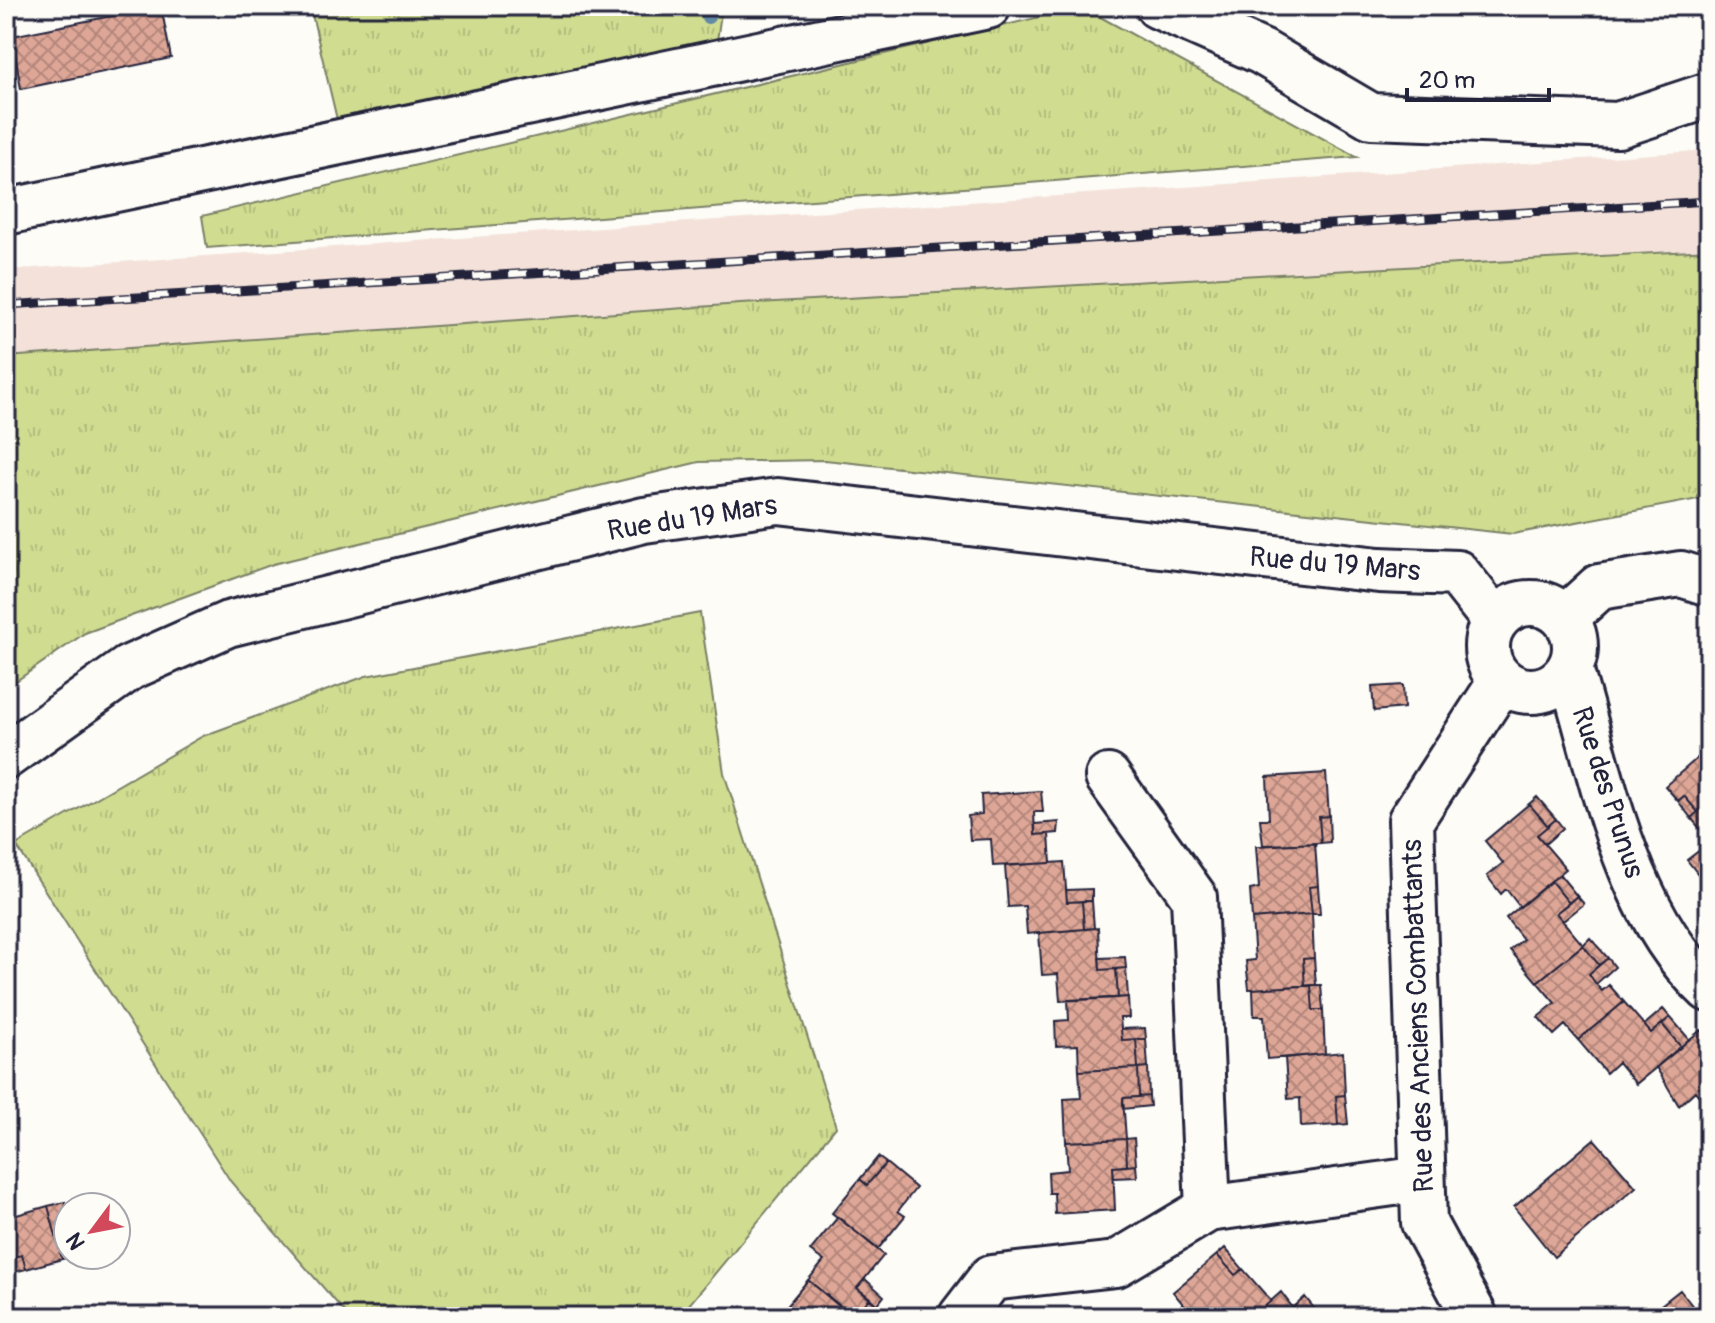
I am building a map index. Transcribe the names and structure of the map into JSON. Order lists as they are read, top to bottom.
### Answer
{
  "streets": {
    "street": ["Rue du 19 Mars", "Rue des Prunus", "Rue des Anciens Combattants"]
  },
  "crossings": [
    ["Rue du 19 Mars", "Rue des Prunus"],
    ["Rue du 19 Mars", "Rue des Anciens Combattants"],
    ["Rue des Prunus", "Rue des Anciens Combattants"]
  ],
  "scale_bar": "20 m",
  "north": "bottom left"
}
